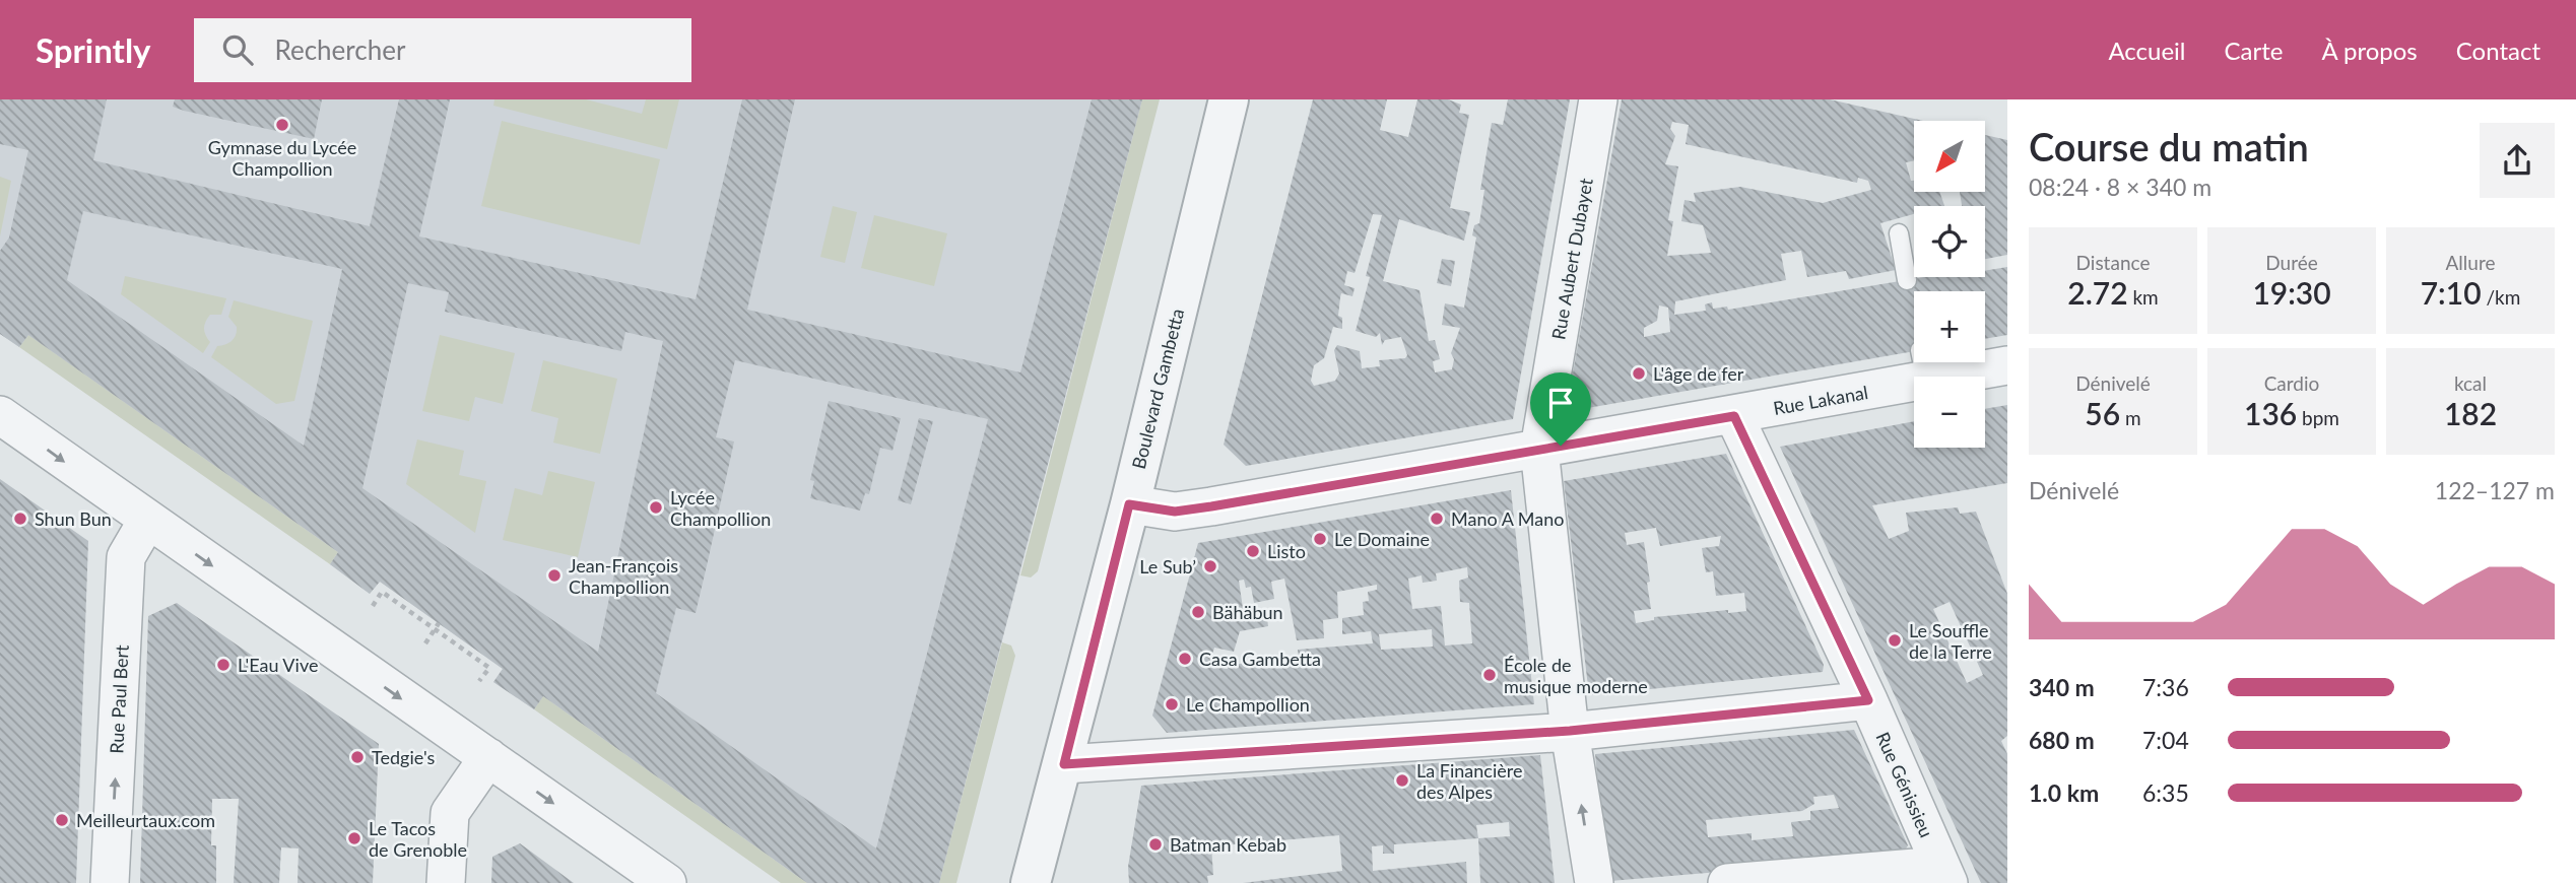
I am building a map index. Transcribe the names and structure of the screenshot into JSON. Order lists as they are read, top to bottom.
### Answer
{
  "streets": {
    "street": [
      "Rue Aubert Dubayet",
      "Boulevard Gambetta",
      "Rue Lakanal",
      "Rue Paul Bert",
      "Rue Génissieu"
    ]
  },
  "crossings": [
    ["Rue Aubert Dubayet", "Rue Lakanal"],
    ["Boulevard Gambetta", "Rue Lakanal"],
    ["Rue Lakanal", "Rue Génissieu"]
  ],
  "one_way": ["Rue Paul Bert"],
  "places": [
    "Gymnase du Lycée Champollion",
    "L'âge de fer",
    "Lycée Champollion",
    "Shun Bun",
    "Mano A Mano",
    "Le Domaine",
    "Listo",
    "Le Sub’",
    "Jean-François Champollion",
    "Bähäbun",
    "Le Souffle de la Terre",
    "Casa Gambetta",
    "L'Eau Vive",
    "École de musique moderne",
    "Le Champollion",
    "Tedgie's",
    "La Financière des Alpes",
    "Meilleurtaux.com",
    "Le Tacos de Grenoble",
    "Batman Kebab"
  ],
  "north": "bottom left",
  "page": {
    "header": "Sprintly",
    "search": "Rechercher",
    "nav": [
      "Accueil",
      "Carte",
      "À propos",
      "Contact"
    ],
    "heading": ["Course du matin", "08:24 · 8 × 340 m"],
    "map_buttons": ["+", "−"],
    "stats": [
      ["Distance", "2.72 km"],
      ["Durée", "19:30"],
      ["Allure", "7:10 /km"],
      ["Dénivelé", "56 m"],
      ["Cardio", "136 bpm"],
      ["kcal", "182"]
    ],
    "chart": ["Dénivelé", "122–127 m"],
    "list": [
      {
        "name": "340 m",
        "note": "7:36"
      },
      {
        "name": "680 m",
        "note": "7:04"
      },
      {
        "name": "1.0 km",
        "note": "6:35"
      }
    ]
  }
}
